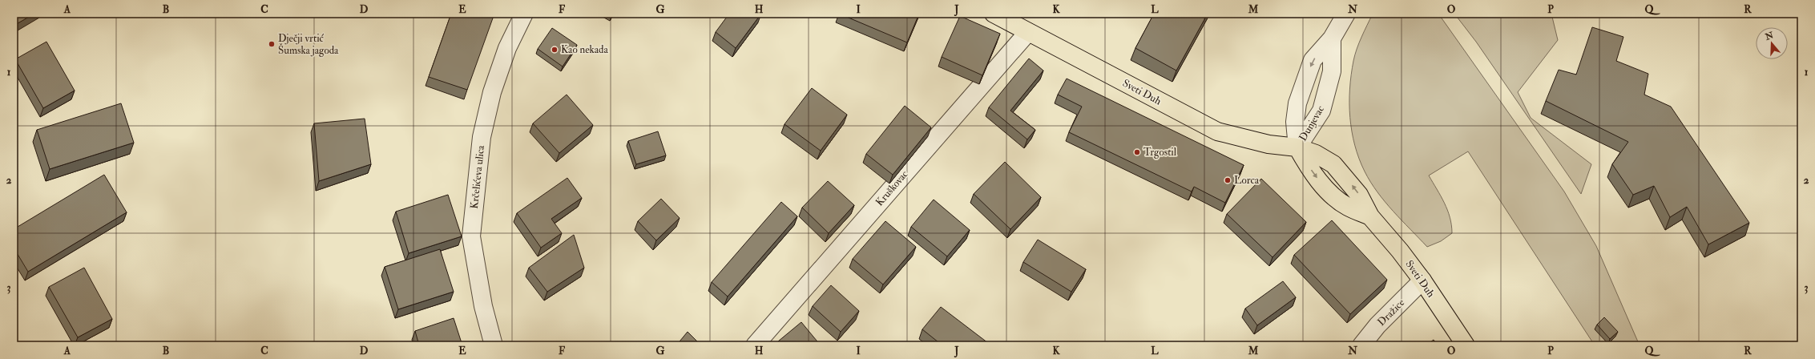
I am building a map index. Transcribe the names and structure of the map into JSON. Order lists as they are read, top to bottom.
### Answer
{
  "streets": {
    "main road": ["Sveti Duh"],
    "street": [
      "Dunjevac",
      "Krčelićeva ulica",
      "Kruškovac",
      "Dražice"
    ]
  },
  "crossings": [
    ["Sveti Duh", "Dunjevac"],
    ["Sveti Duh", "Kruškovac"],
    ["Sveti Duh", "Dražice"]
  ],
  "places": [
    "Dječji vrtić Šumska jagoda",
    "Kao nekada",
    "Trgostil",
    "Lorca"
  ],
  "north": "top",
  "grid": {
    "columns": [
      "A",
      "B",
      "C",
      "D",
      "E",
      "F",
      "G",
      "H",
      "I",
      "J",
      "K",
      "L",
      "M",
      "N",
      "O",
      "P",
      "Q",
      "R"
    ],
    "rows": ["1", "2", "3"]
  }
}
